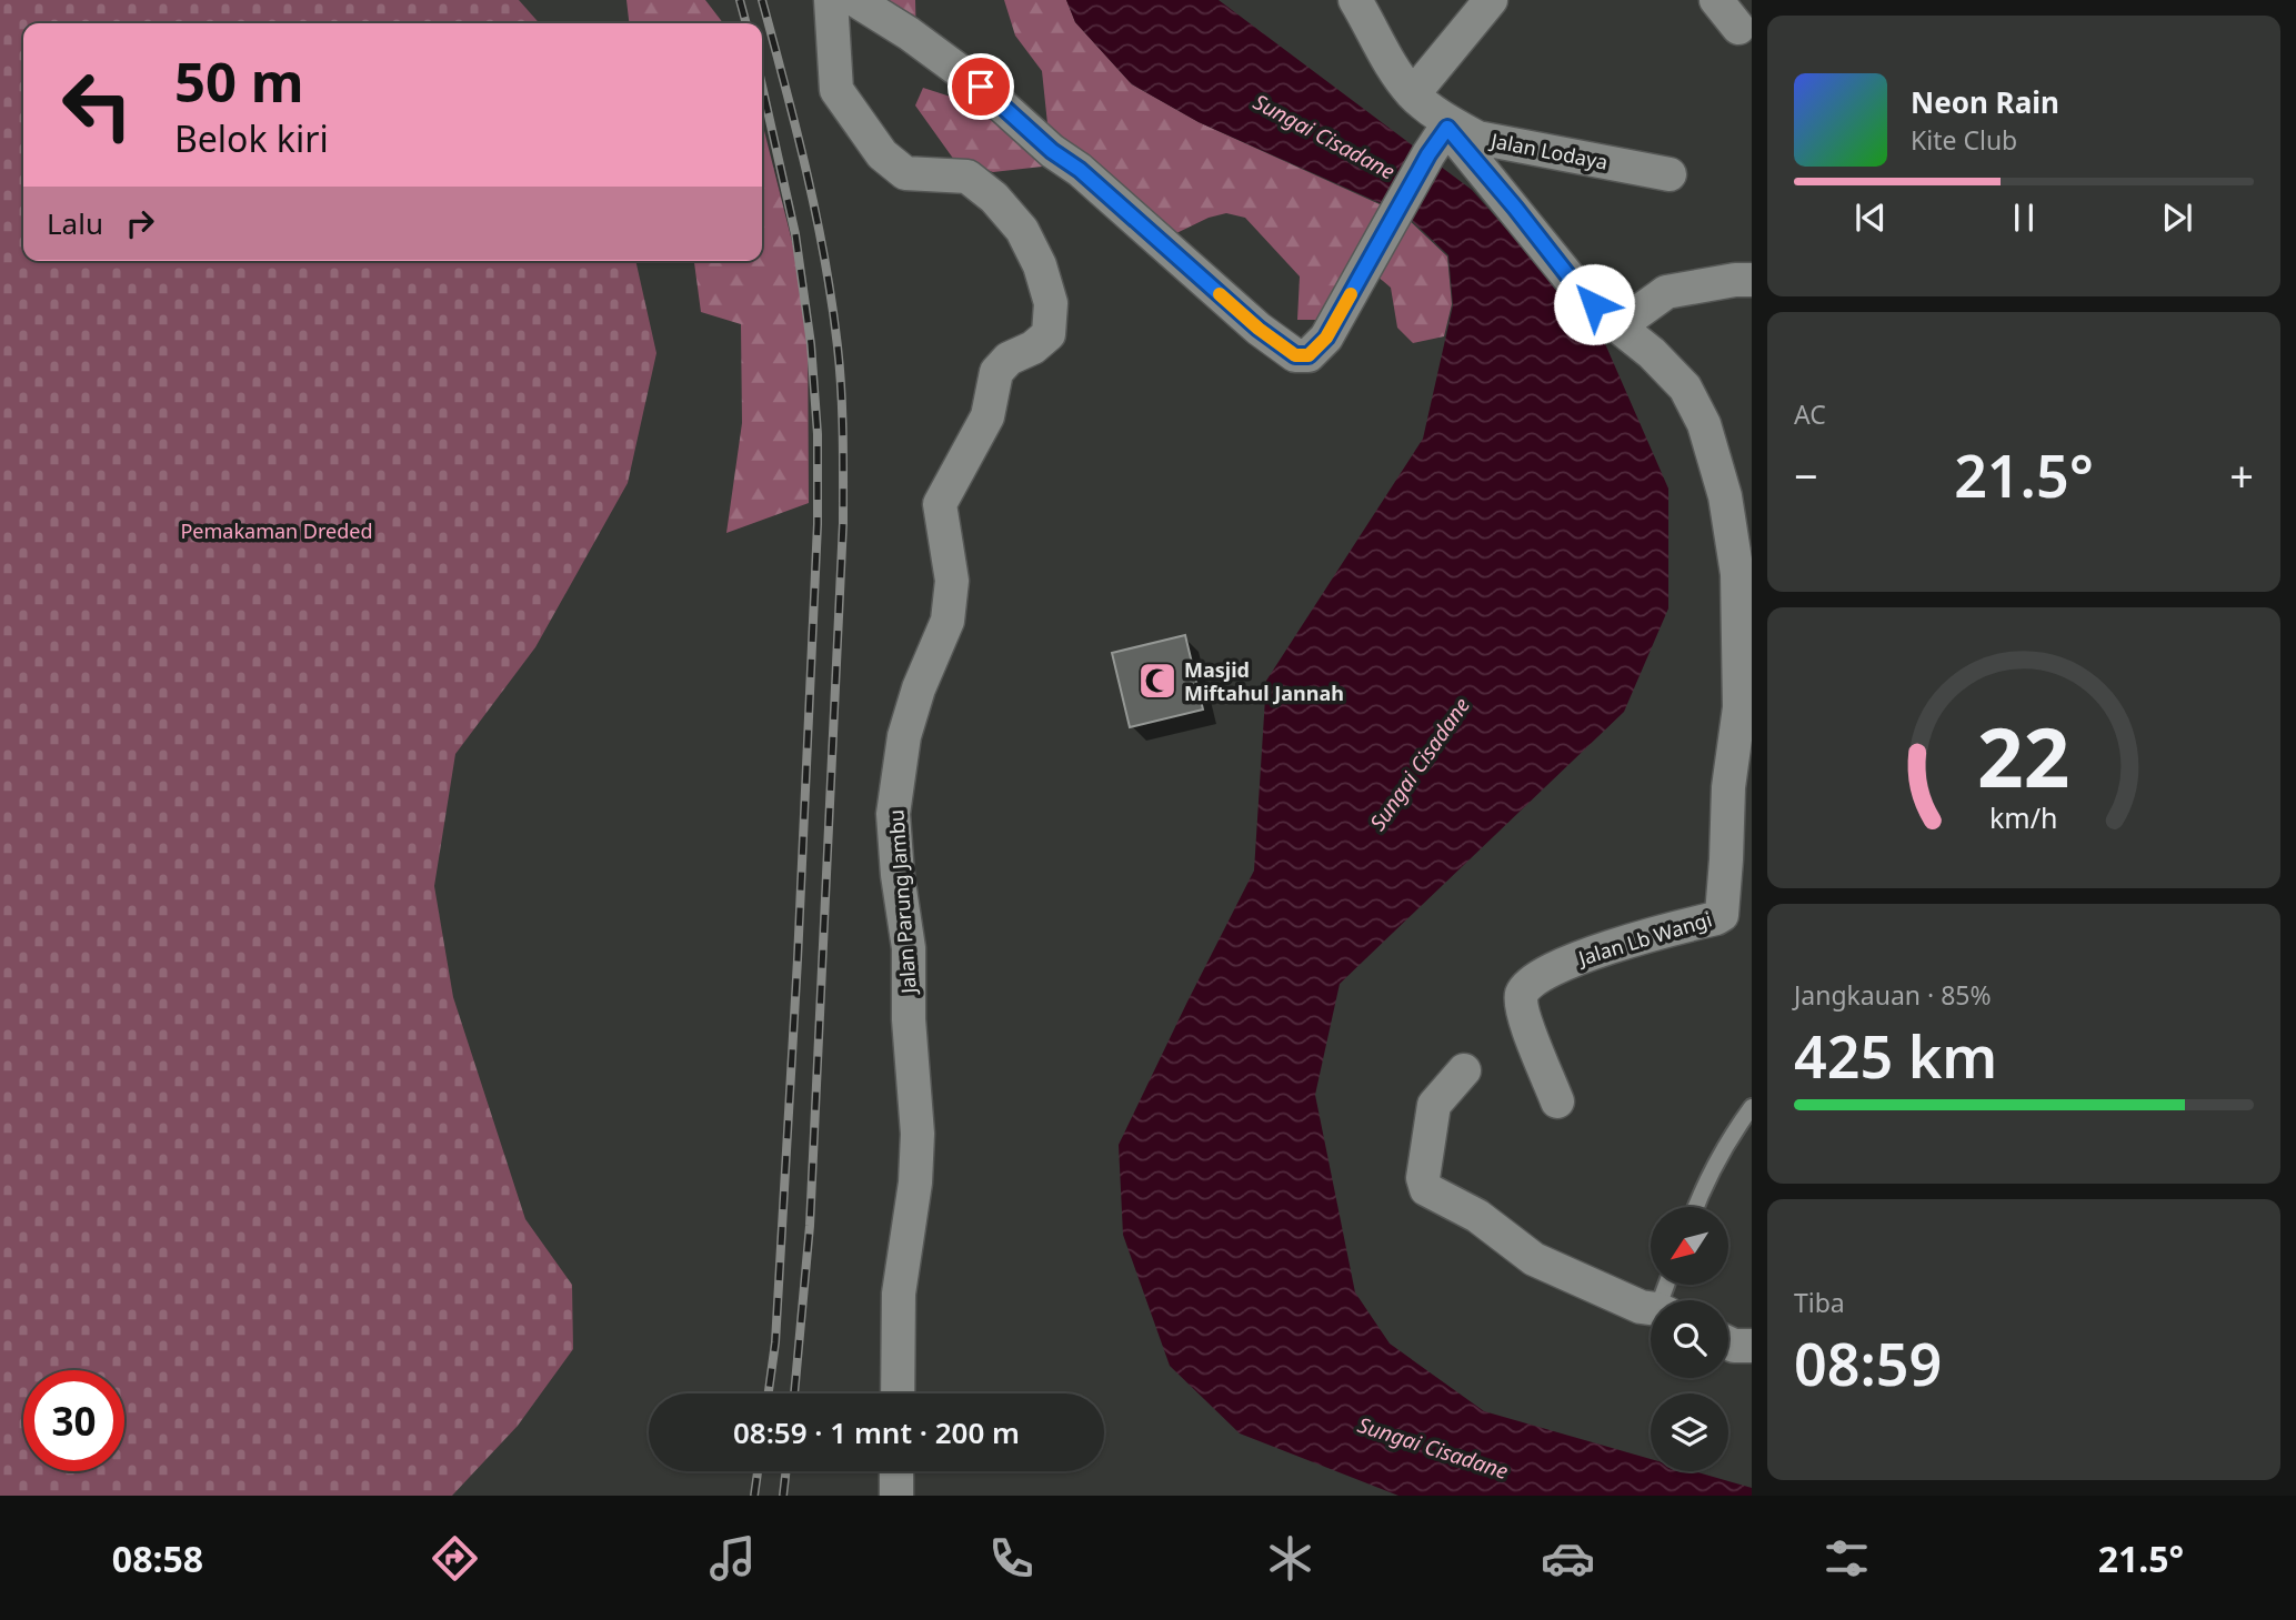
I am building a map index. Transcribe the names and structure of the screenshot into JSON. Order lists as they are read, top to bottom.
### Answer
{
  "streets": {
    "street": ["Jalan Lodaya", "Jalan Parung Jambu", "Jalan Lb Wangi"]
  },
  "water": ["Sungai Cisadane"],
  "parks": ["Pemakaman Dreded"],
  "places": {
    "mosque": ["Masjid Miftahul Jannah"]
  },
  "north": "bottom left",
  "page": {
    "turn": ["50 m", "Belok kiri"],
    "song": ["Neon Rain", "Kite Club"],
    "then": "Lalu",
    "tile": [
      "AC",
      ["Jangkauan · 85%", "425 km"],
      ["Tiba", "08:59"]
    ],
    "heat": ["−", "21.5°", "+"],
    "limit": "30",
    "trip": "08:59 · 1 mnt · 200 m",
    "tabs": ["08:58", "21.5°"],
    "gauge": ["22", "km/h"]
  }
}
